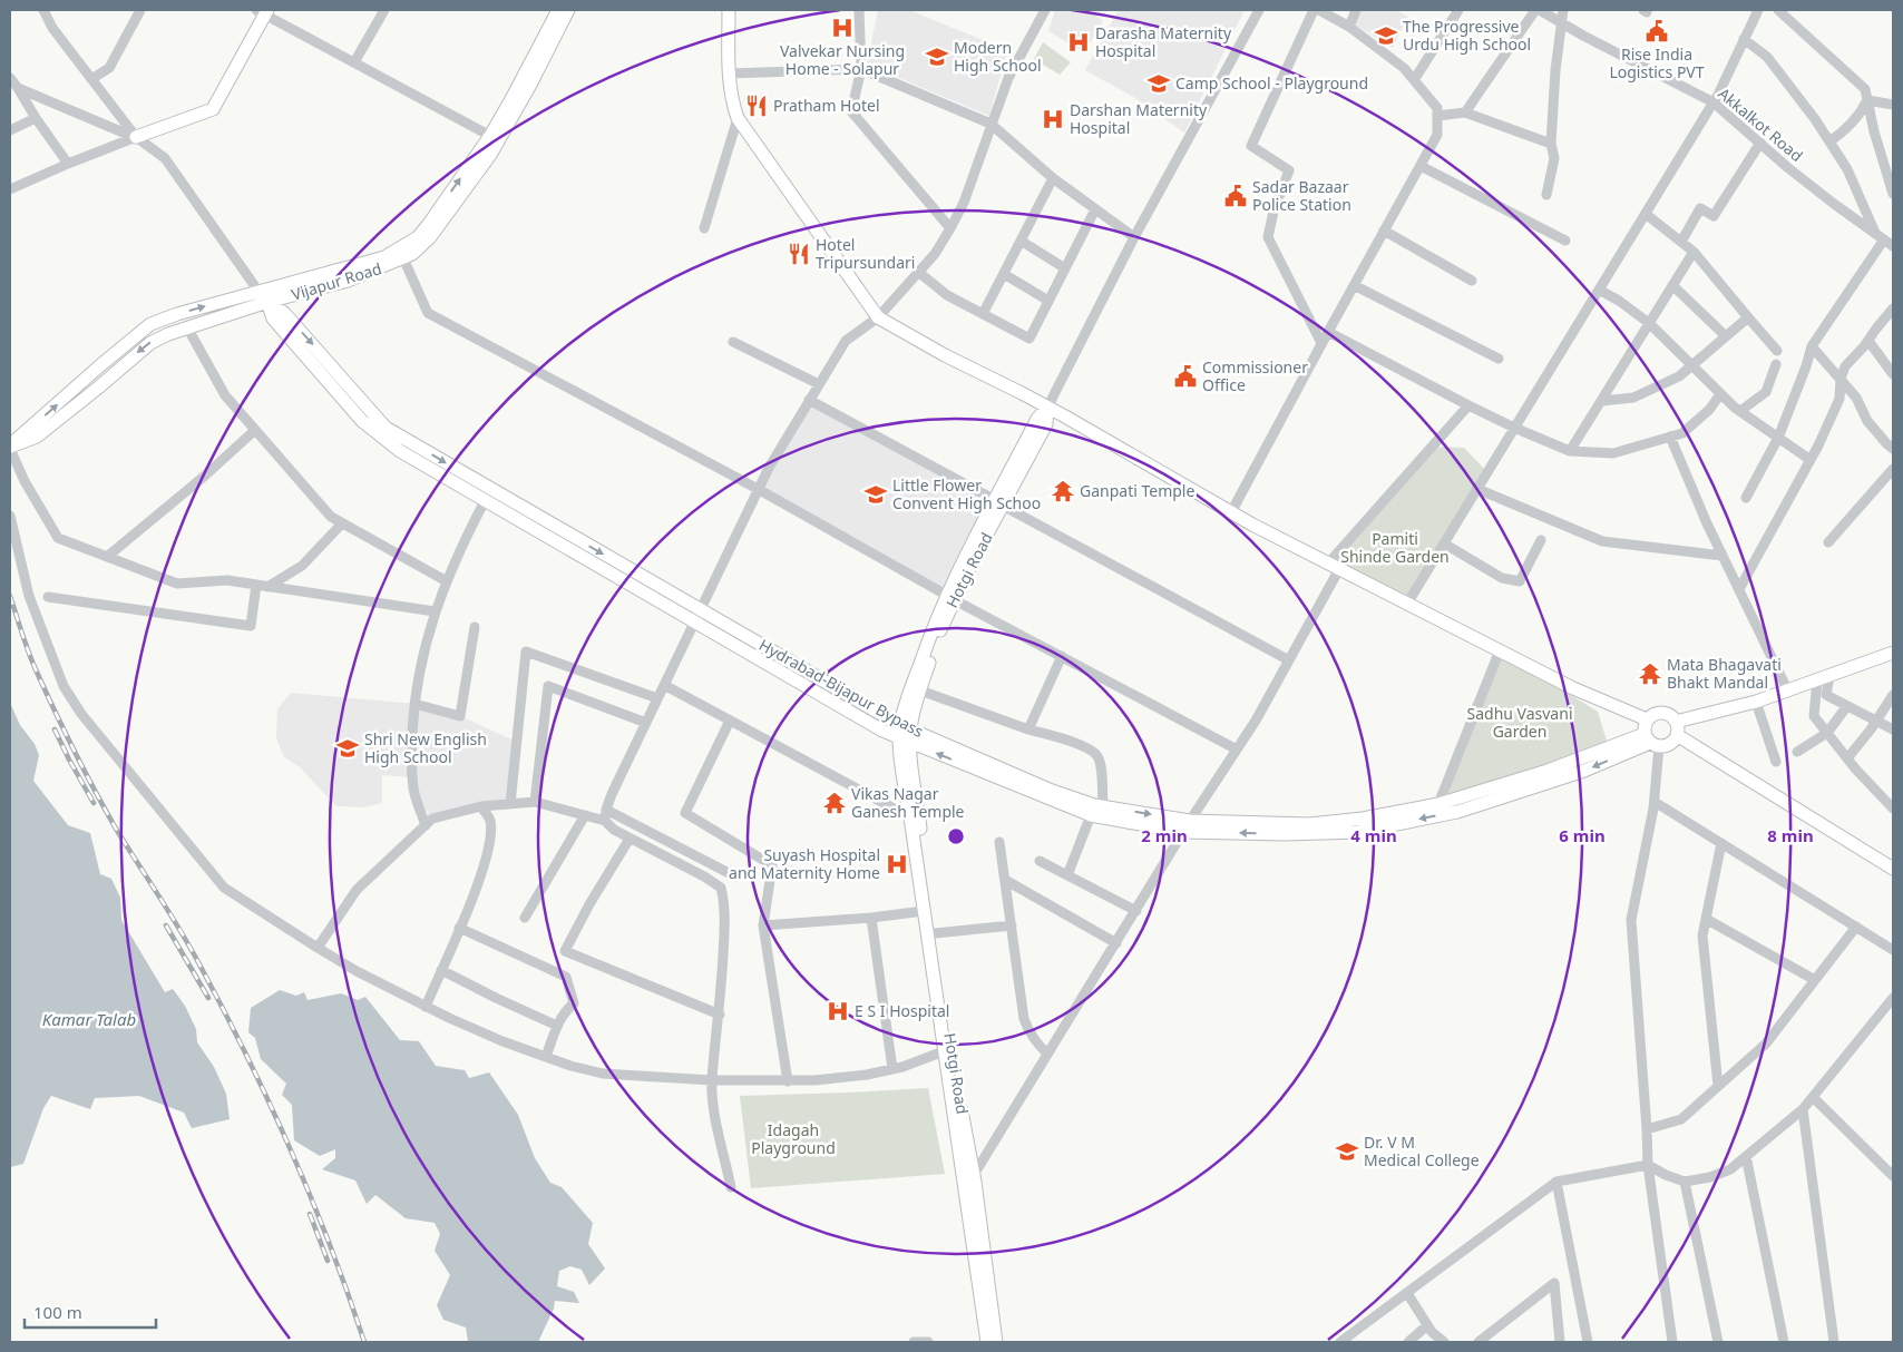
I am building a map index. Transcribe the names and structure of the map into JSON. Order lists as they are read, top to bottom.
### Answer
{
  "streets": {
    "main road": ["Vijapur Road", "Hotgi Road", "Hydrabad-Bijapur Bypass"],
    "street": ["Akkalkot Road"]
  },
  "crossings": [
    ["Hotgi Road", "Hydrabad-Bijapur Bypass"]
  ],
  "water": ["Kamar Talab"],
  "parks": ["Pamiti Shinde Garden", "Sadhu Vasvani Garden", "Idagah Playground"],
  "places": {
    "hospital": [
      "Valvekar Nursing Home - Solapur",
      "Darasha Maternity Hospital",
      "Darshan Maternity Hospital",
      "Suyash Hospital and Maternity Home",
      "E S I Hospital"
    ],
    "public building": ["Rise India Logistics PVT", "Sadar Bazaar Police Station", "Commissioner Office"],
    "school or university": [
      "The Progressive Urdu High School",
      "Modern High School",
      "Camp School - Playground",
      "Little Flower Convent High Schoo",
      "Shri New English High School",
      "Dr. V M Medical College"
    ],
    "restaurant": ["Pratham Hotel", "Hotel Tripursundari"],
    "temple": ["Ganpati Temple", "Mata Bhagavati Bhakt Mandal", "Vikas Nagar Ganesh Temple"]
  },
  "scale_bar": "100 m",
  "rings": [
    "2 min",
    "4 min",
    "6 min",
    "8 min"
  ]
}
